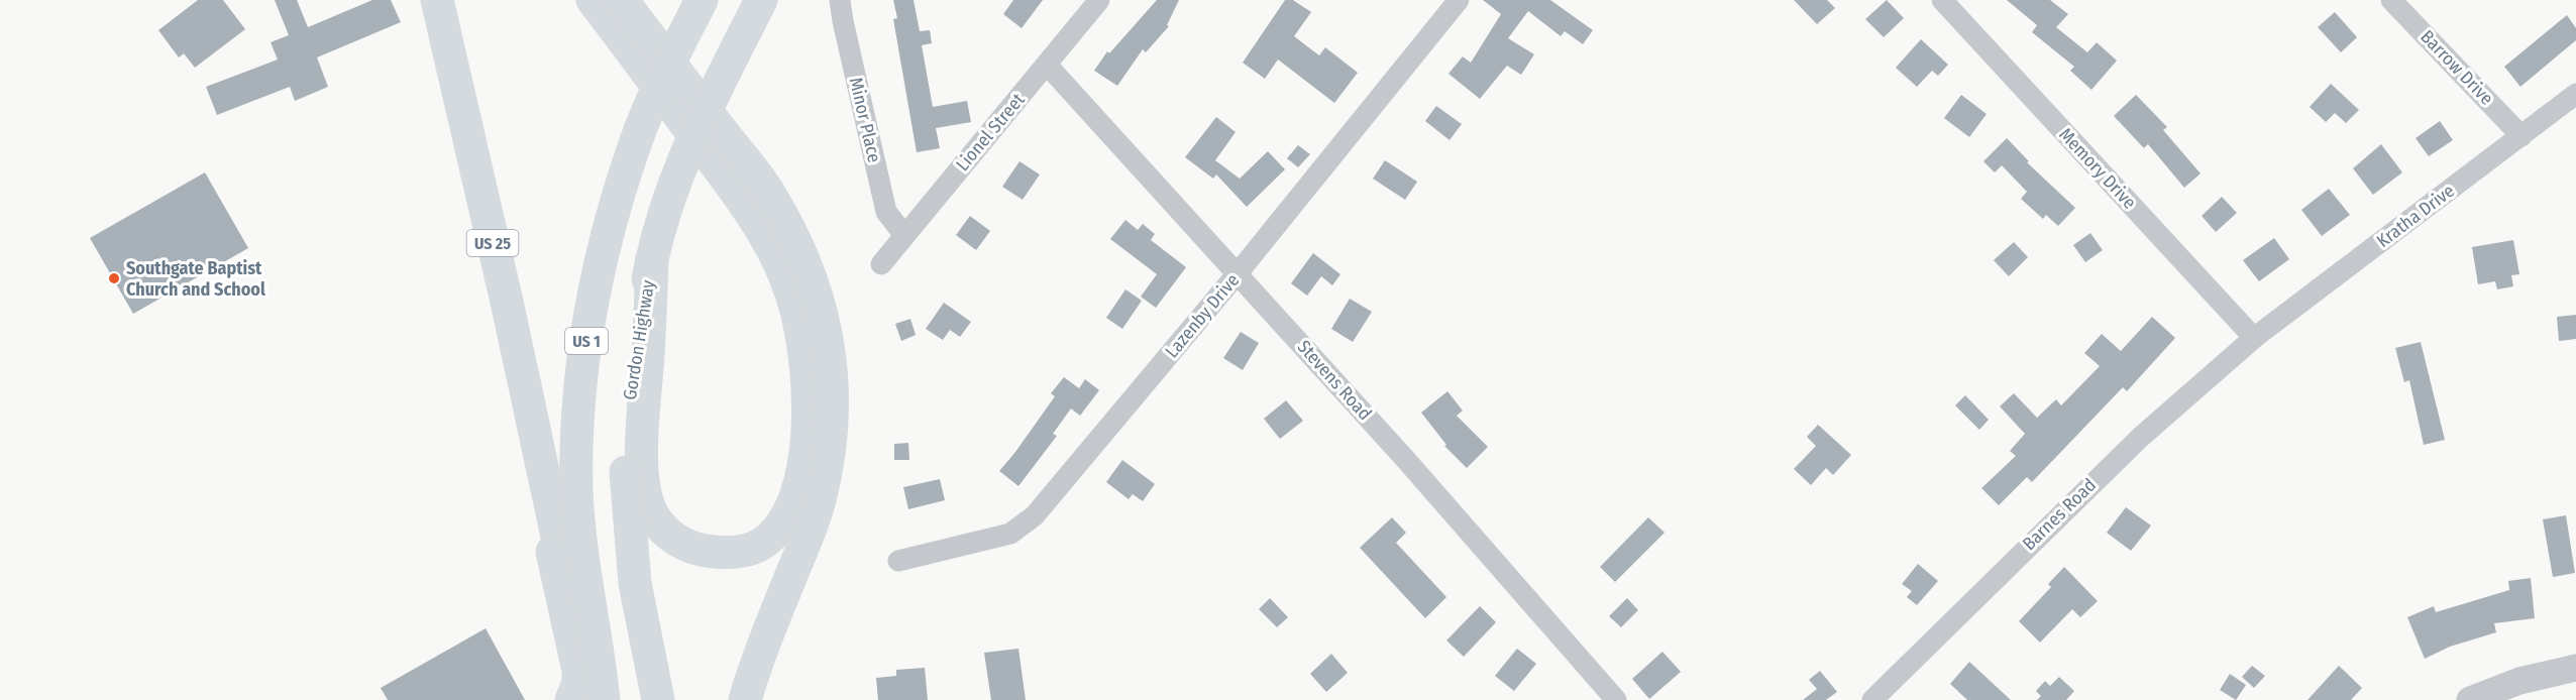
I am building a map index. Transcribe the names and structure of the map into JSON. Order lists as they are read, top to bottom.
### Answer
{
  "streets": {
    "highway": ["US 25", "Gordon Highway", "US 1"],
    "street": [
      "Barrow Drive",
      "Minor Place",
      "Lionel Street",
      "Memory Drive",
      "Kratha Drive",
      "Lazenby Drive",
      "Stevens Road",
      "Barnes Road"
    ]
  },
  "crossings": [
    ["Barrow Drive", "Kratha Drive"],
    ["Minor Place", "Lionel Street"],
    ["Lionel Street", "Stevens Road"],
    ["Memory Drive", "Kratha Drive"],
    ["Memory Drive", "Barnes Road"],
    ["Kratha Drive", "Barnes Road"],
    ["Lazenby Drive", "Stevens Road"]
  ],
  "places": ["Southgate Baptist Church and School"]
}
